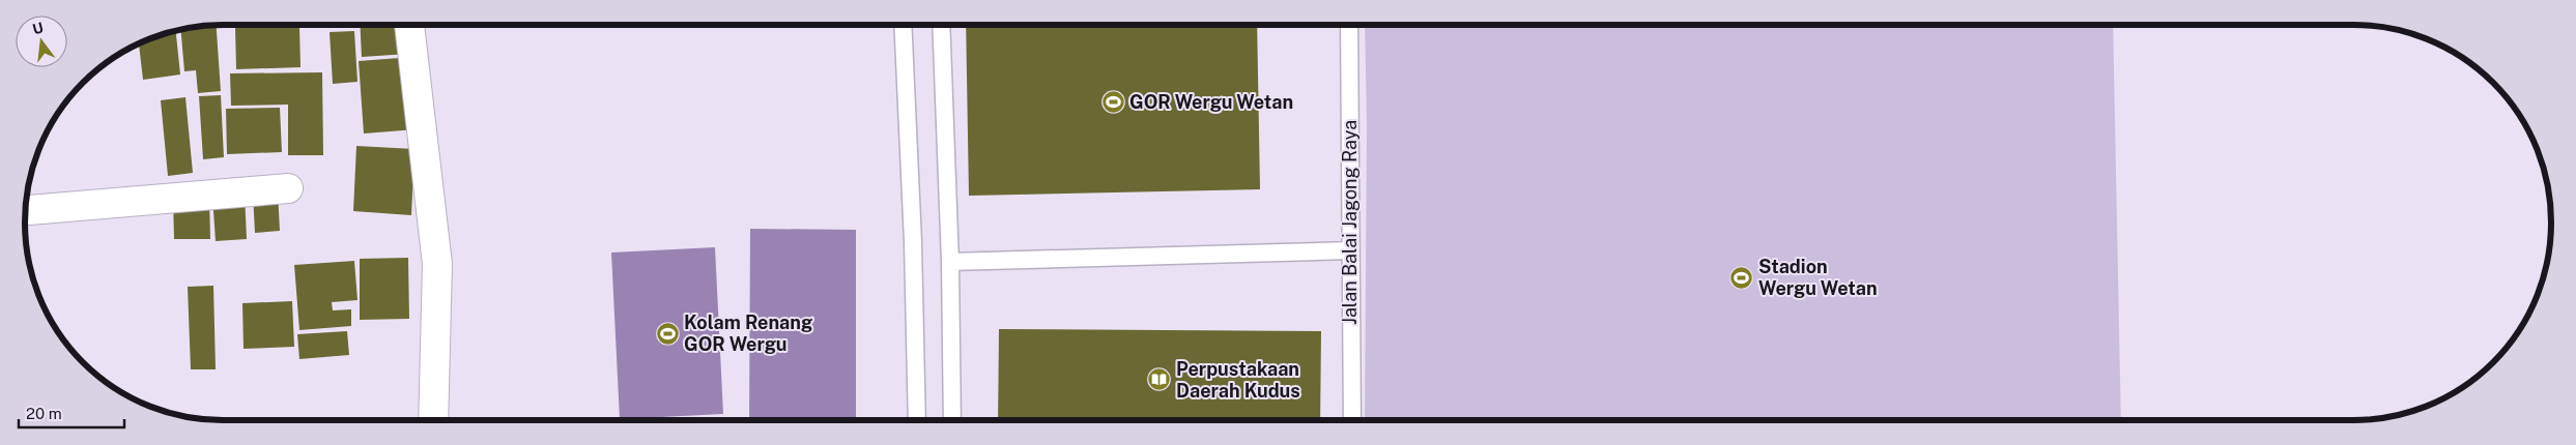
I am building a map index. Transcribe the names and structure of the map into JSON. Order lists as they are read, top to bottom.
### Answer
{
  "streets": {
    "lane": ["Jalan Balai Jagong Raya"]
  },
  "places": {
    "sports": ["GOR Wergu Wetan", "Stadion Wergu Wetan", "Kolam Renang GOR Wergu"],
    "library": ["Perpustakaan Daerah Kudus"]
  },
  "scale_bar": "20 m",
  "north": "top"
}
